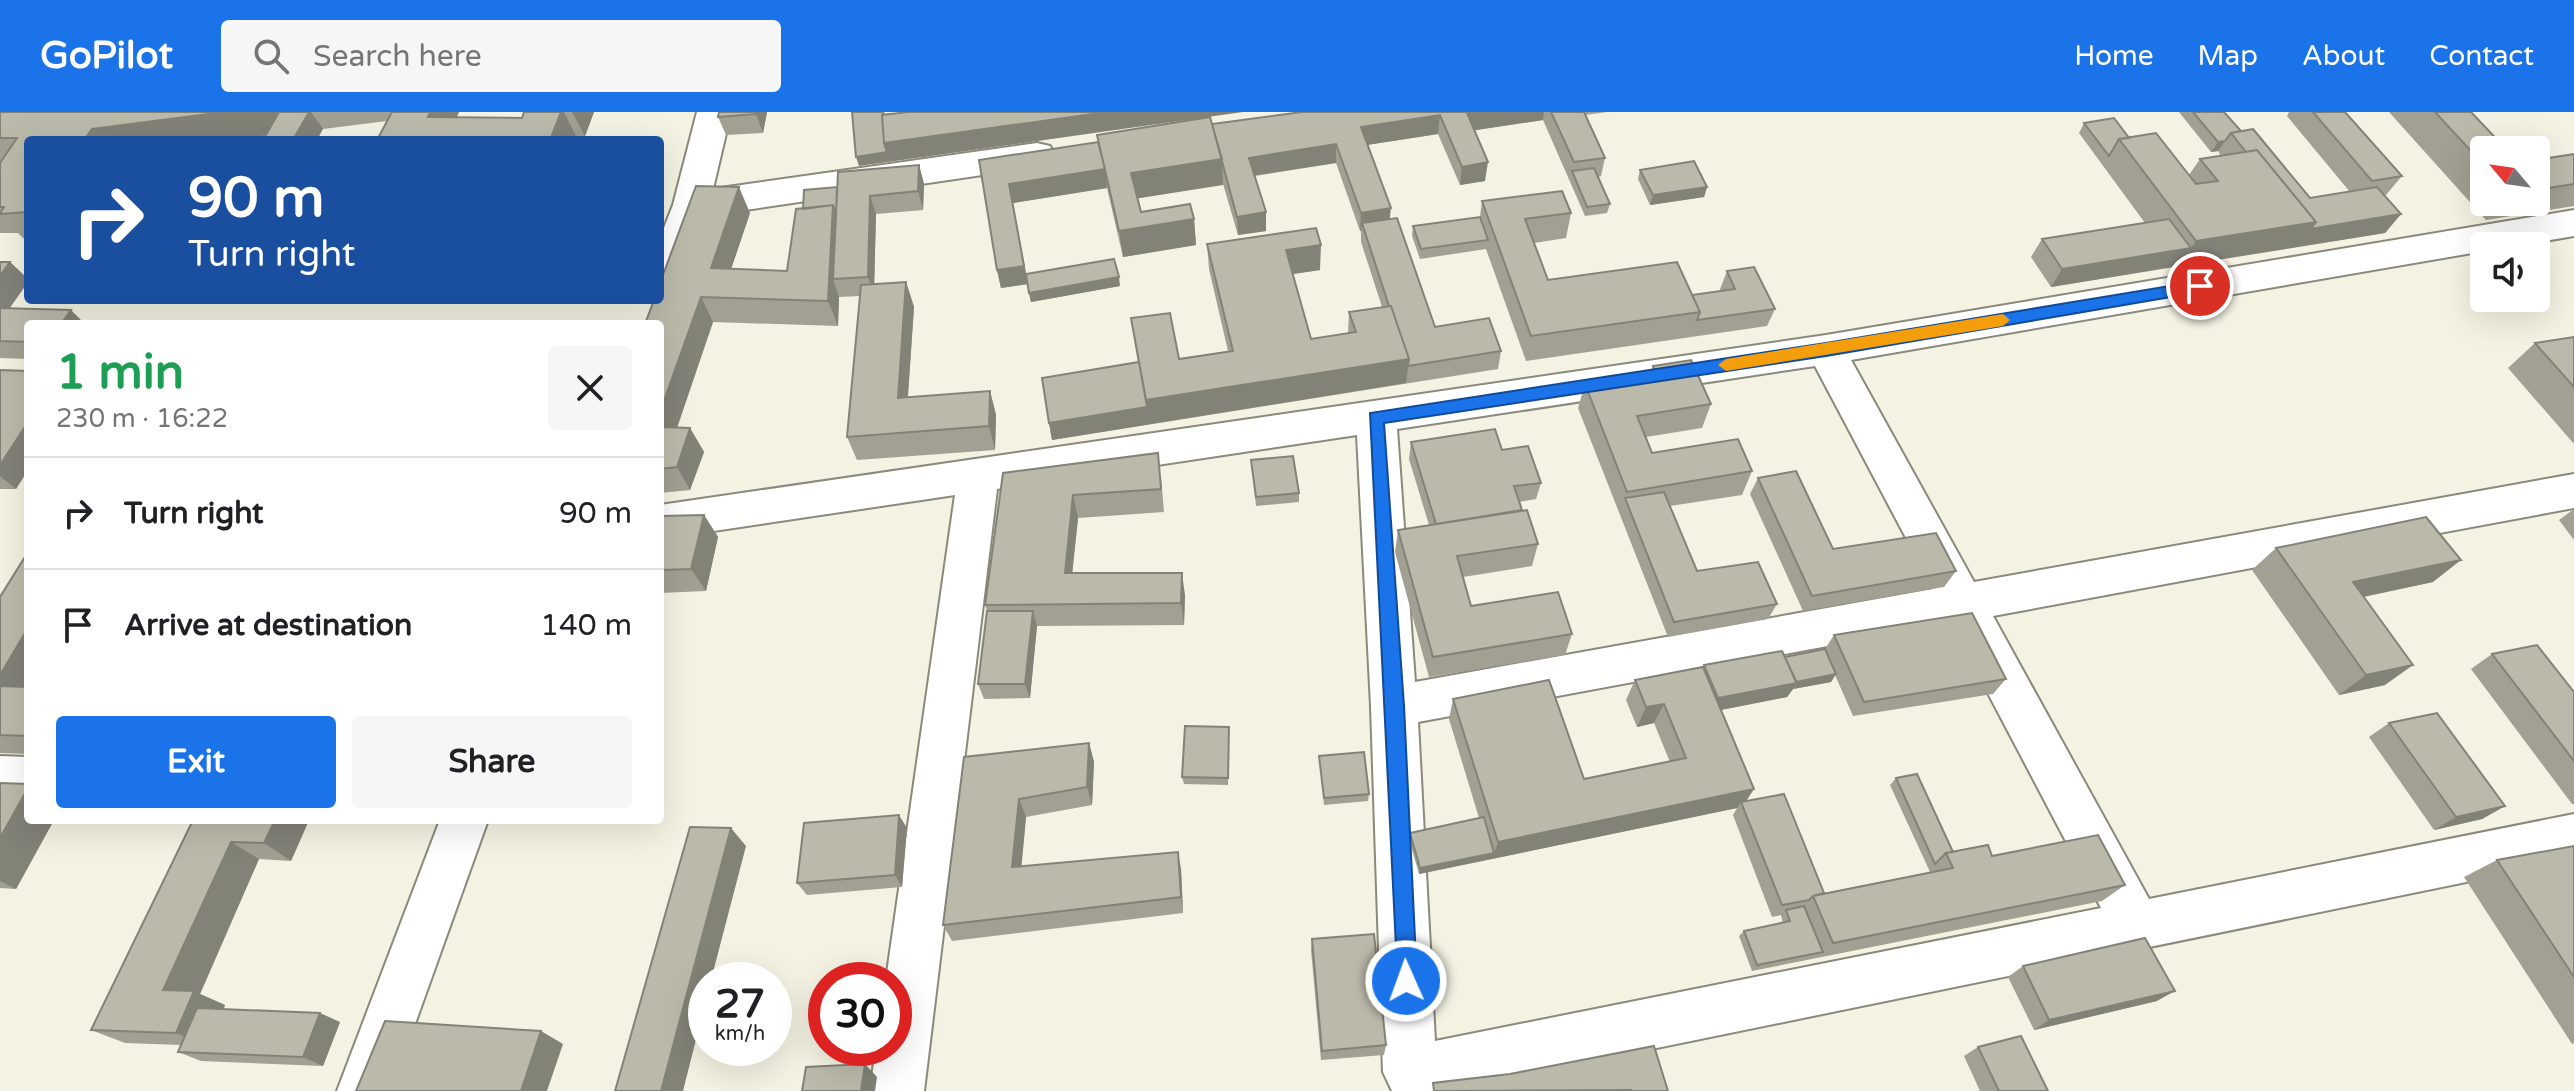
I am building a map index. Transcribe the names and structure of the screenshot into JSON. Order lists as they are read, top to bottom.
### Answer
{
  "north": "top left",
  "page": {
    "header": "GoPilot",
    "search": "Search here",
    "nav": [
      "Home",
      "Map",
      "About",
      "Contact"
    ],
    "turn": ["90 m", "Turn right"],
    "heading": ["1 min", "230 m · 16:22"],
    "list": [
      {
        "name": "Turn right",
        "value": "90 m"
      },
      {
        "name": "Arrive at destination",
        "value": "140 m"
      }
    ],
    "buttons": ["Exit", "Share"],
    "speed": "27 km/h",
    "limit": "30"
  }
}
